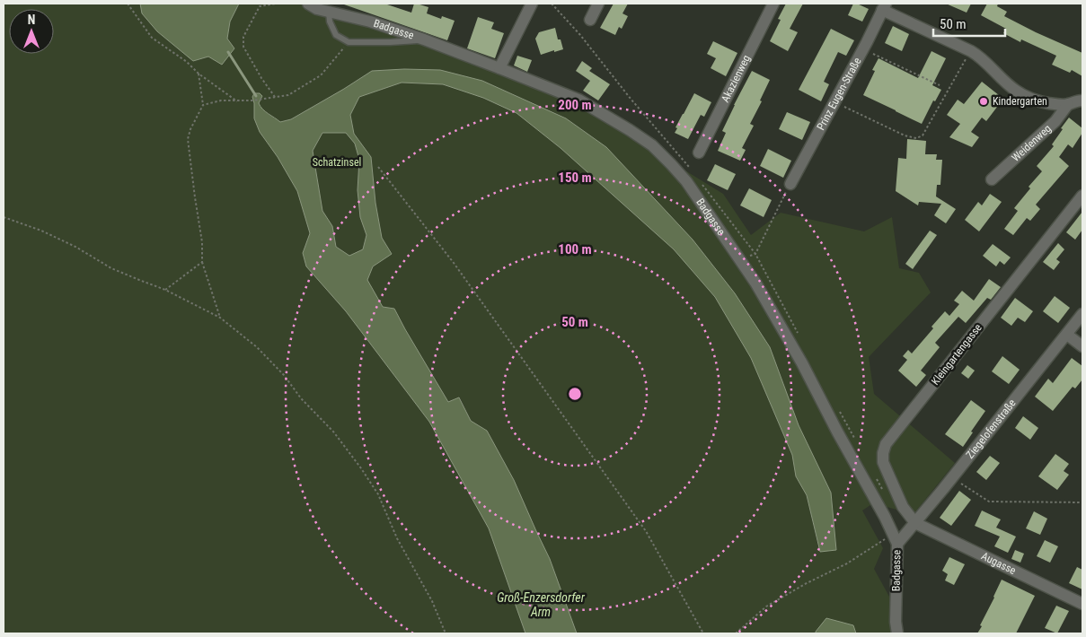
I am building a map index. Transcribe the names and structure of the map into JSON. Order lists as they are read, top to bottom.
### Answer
{
  "streets": {
    "street": [
      "Badgasse",
      "Akazienweg",
      "Prinz Eugen-Straße",
      "Weidenweg",
      "Kleingartengasse",
      "Ziegelofenstraße",
      "Augasse"
    ]
  },
  "crossings": [
    ["Badgasse", "Ziegelofenstraße"],
    ["Kleingartengasse", "Ziegelofenstraße"],
    ["Kleingartengasse", "Augasse"],
    ["Ziegelofenstraße", "Augasse"]
  ],
  "water": ["Groß-Enzersdorfer Arm"],
  "parks": ["Schatzinsel"],
  "places": ["Kindergarten"],
  "scale_bar": "50 m",
  "north": "top",
  "rings": [
    "200 m",
    "150 m",
    "100 m",
    "50 m"
  ]
}
